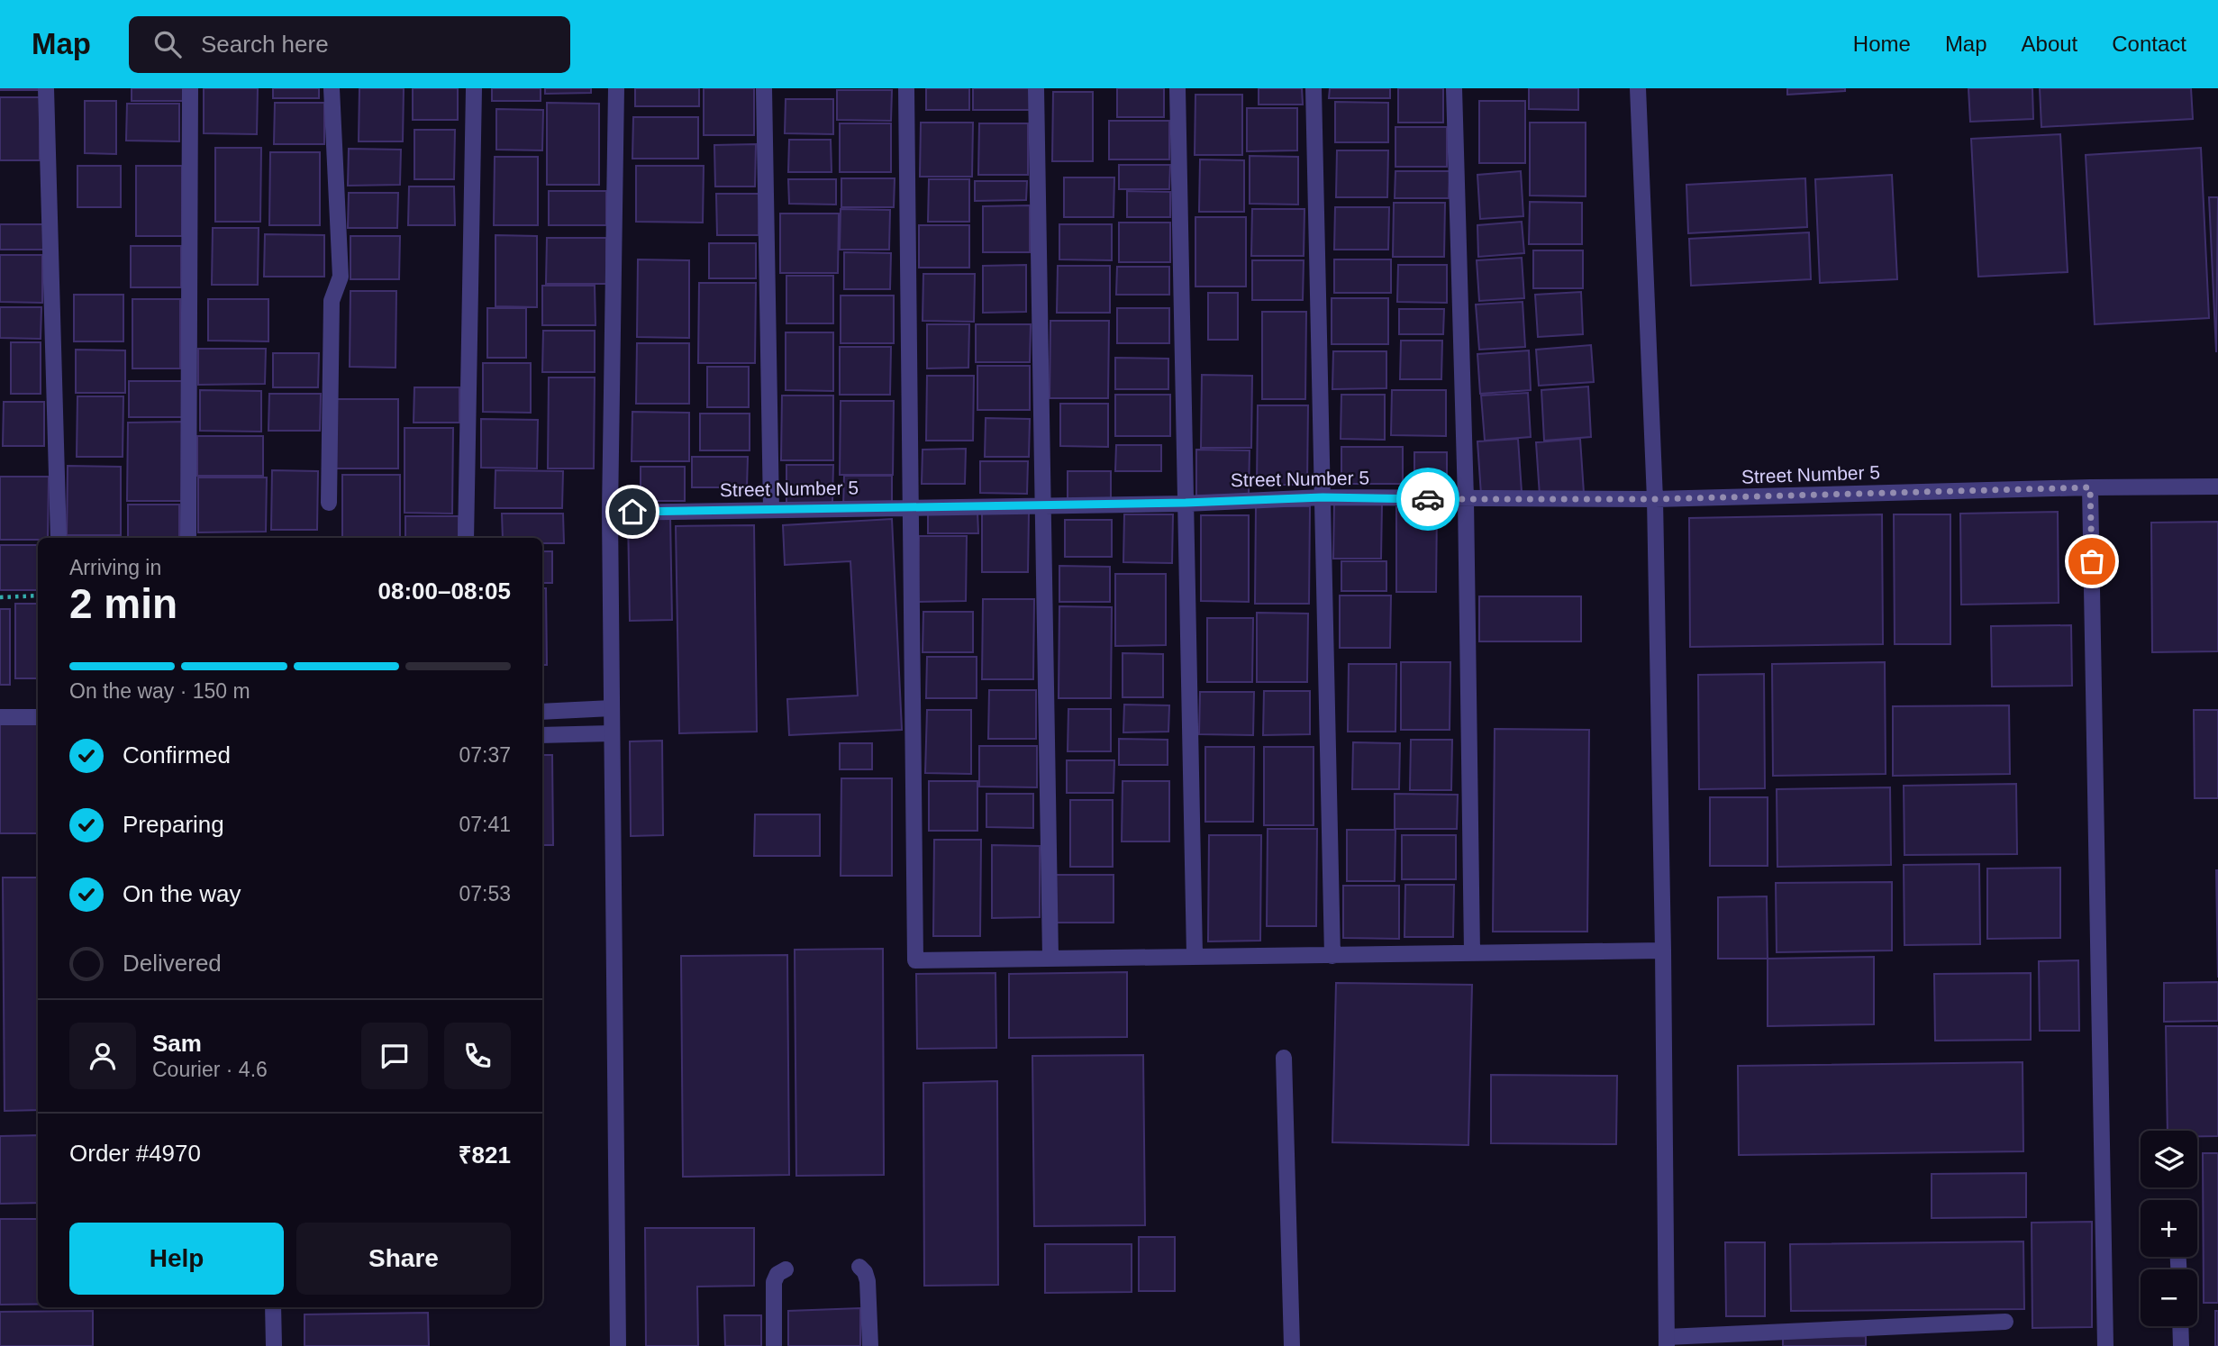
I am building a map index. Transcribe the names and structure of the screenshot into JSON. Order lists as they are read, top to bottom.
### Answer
{
  "streets": {
    "street": ["Street Number 5"]
  },
  "page": {
    "header": "Map",
    "search": "Search here",
    "nav": [
      "Home",
      "Map",
      "About",
      "Contact"
    ],
    "heading": ["2 min", "Arriving in", "08:00–08:05"],
    "panel": [
      "Sam",
      "Courier · 4.6",
      "Order #4970",
      "₹821"
    ],
    "bar": "On the way · 150 m",
    "list": [
      ["Confirmed", "07:37"],
      ["Preparing", "07:41"],
      ["On the way", "07:53"],
      "Delivered"
    ],
    "map_buttons": ["+", "−"],
    "buttons": ["Help", "Share"]
  }
}
